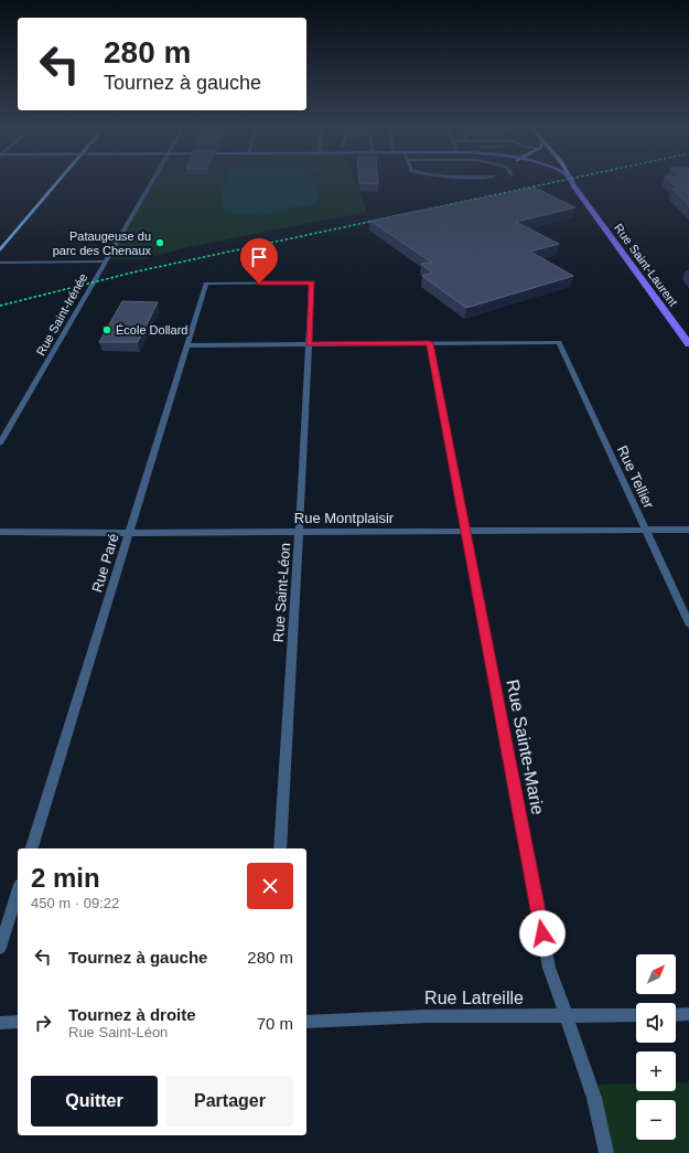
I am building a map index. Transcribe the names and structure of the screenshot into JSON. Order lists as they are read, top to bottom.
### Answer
{
  "streets": {
    "main road": ["Rue Saint-Laurent"],
    "street": [
      "Rue Saint-Irénée",
      "Rue Tellier",
      "Rue Montplaisir",
      "Rue Paré",
      "Rue Saint-Léon",
      "Rue Sainte-Marie",
      "Rue Latreille"
    ]
  },
  "crossings": [
    ["Rue Tellier", "Rue Montplaisir"],
    ["Rue Tellier", "Rue Sainte-Marie"],
    ["Rue Montplaisir", "Rue Paré"],
    ["Rue Montplaisir", "Rue Saint-Léon"],
    ["Rue Montplaisir", "Rue Sainte-Marie"],
    ["Rue Paré", "Rue Saint-Léon"],
    ["Rue Sainte-Marie", "Rue Latreille"]
  ],
  "places": ["Pataugeuse du parc des Chenaux", "École Dollard"],
  "north": "top right",
  "page": {
    "turn": ["280 m", "Tournez à gauche"],
    "heading": ["2 min", "450 m · 09:22"],
    "list": [
      {
        "name": "Tournez à gauche",
        "value": "280 m"
      },
      {
        "name": "Tournez à droite",
        "note": "Rue Saint-Léon",
        "value": "70 m"
      }
    ],
    "map_buttons": ["+", "−"],
    "buttons": ["Quitter", "Partager"]
  }
}
